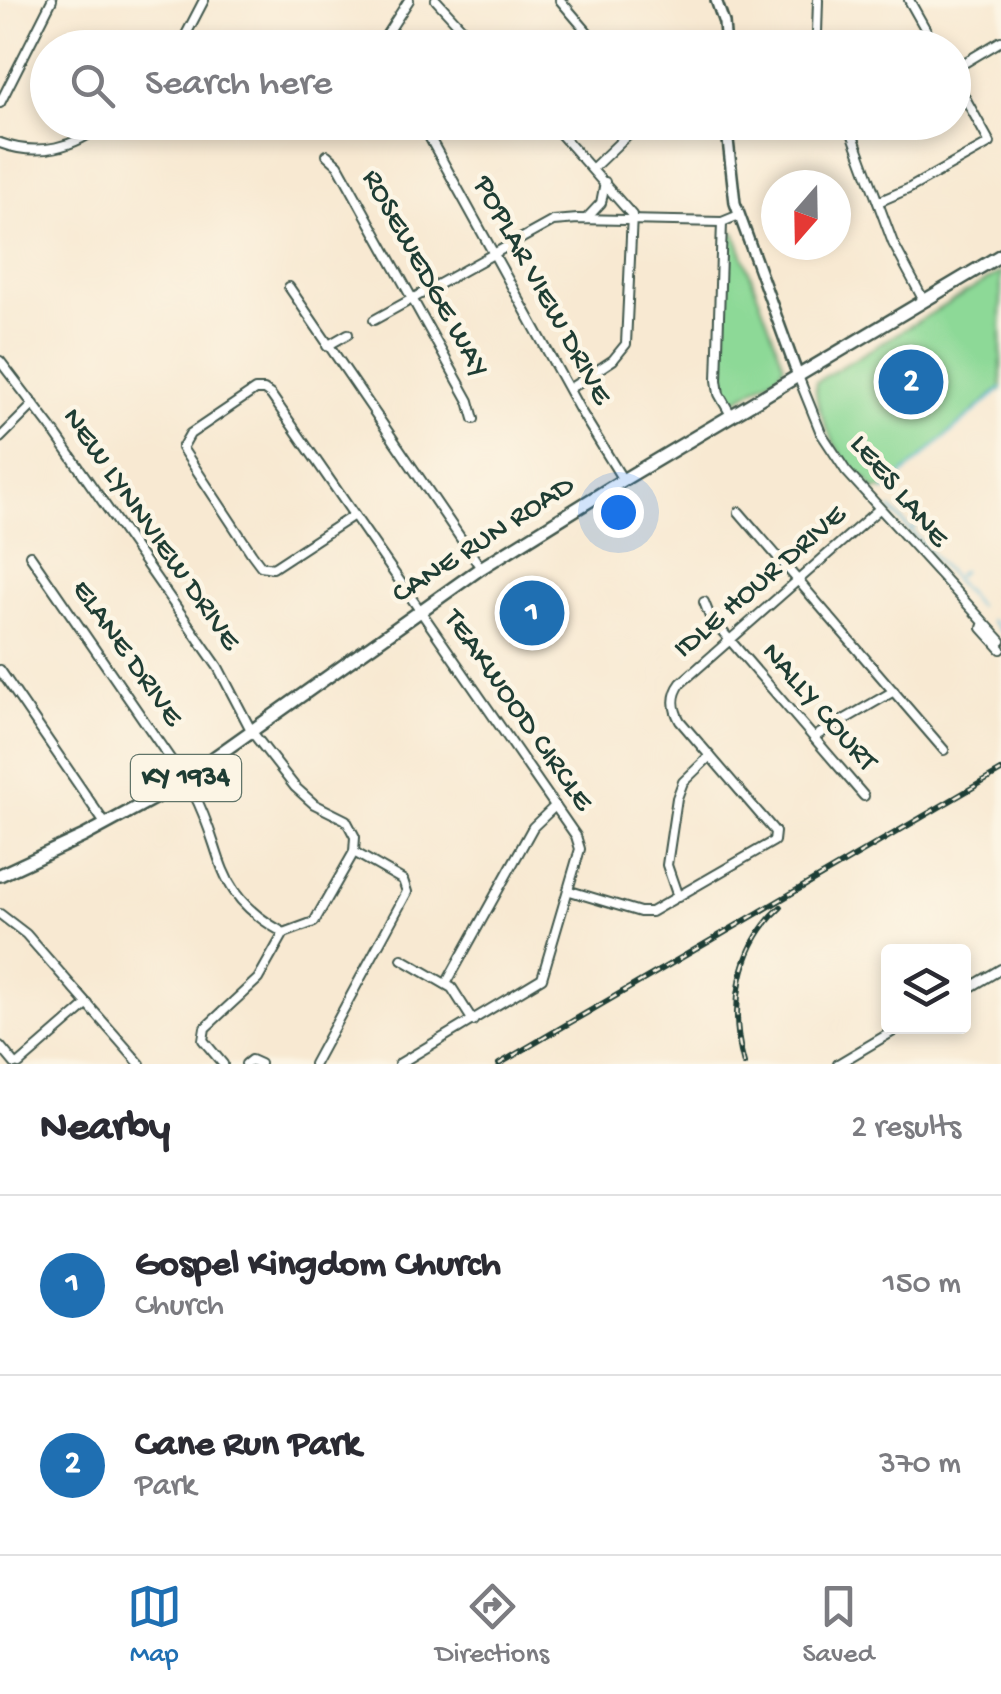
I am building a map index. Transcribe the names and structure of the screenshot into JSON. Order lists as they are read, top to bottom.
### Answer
{
  "streets": {
    "highway": ["CANE RUN ROAD", "KY 1934"],
    "street": [
      "ROSEWEDGE WAY",
      "POPLAR VIEW DRIVE",
      "LEES LANE",
      "NEW LYNNVIEW DRIVE",
      "IDLE HOUR DRIVE",
      "ELANE DRIVE",
      "NALLY COURT",
      "TEAKWOOD CIRCLE"
    ]
  },
  "crossings": [
    ["POPLAR VIEW DRIVE", "CANE RUN ROAD"],
    ["LEES LANE", "CANE RUN ROAD"],
    ["LEES LANE", "IDLE HOUR DRIVE"],
    ["NEW LYNNVIEW DRIVE", "CANE RUN ROAD"],
    ["CANE RUN ROAD", "ELANE DRIVE"],
    ["CANE RUN ROAD", "TEAKWOOD CIRCLE"],
    ["IDLE HOUR DRIVE", "NALLY COURT"]
  ],
  "north": "bottom",
  "page": {
    "search": "Search here",
    "pins": ["2", "1"],
    "heading": ["Nearby", "2 results"],
    "list": [
      {
        "mark": "1",
        "name": "Gospel Kingdom Church",
        "note": "Church",
        "value": "150 m"
      },
      {
        "mark": "2",
        "name": "Cane Run Park",
        "note": "Park",
        "value": "370 m"
      }
    ],
    "nav": ["Map", "Directions", "Saved"]
  }
}
